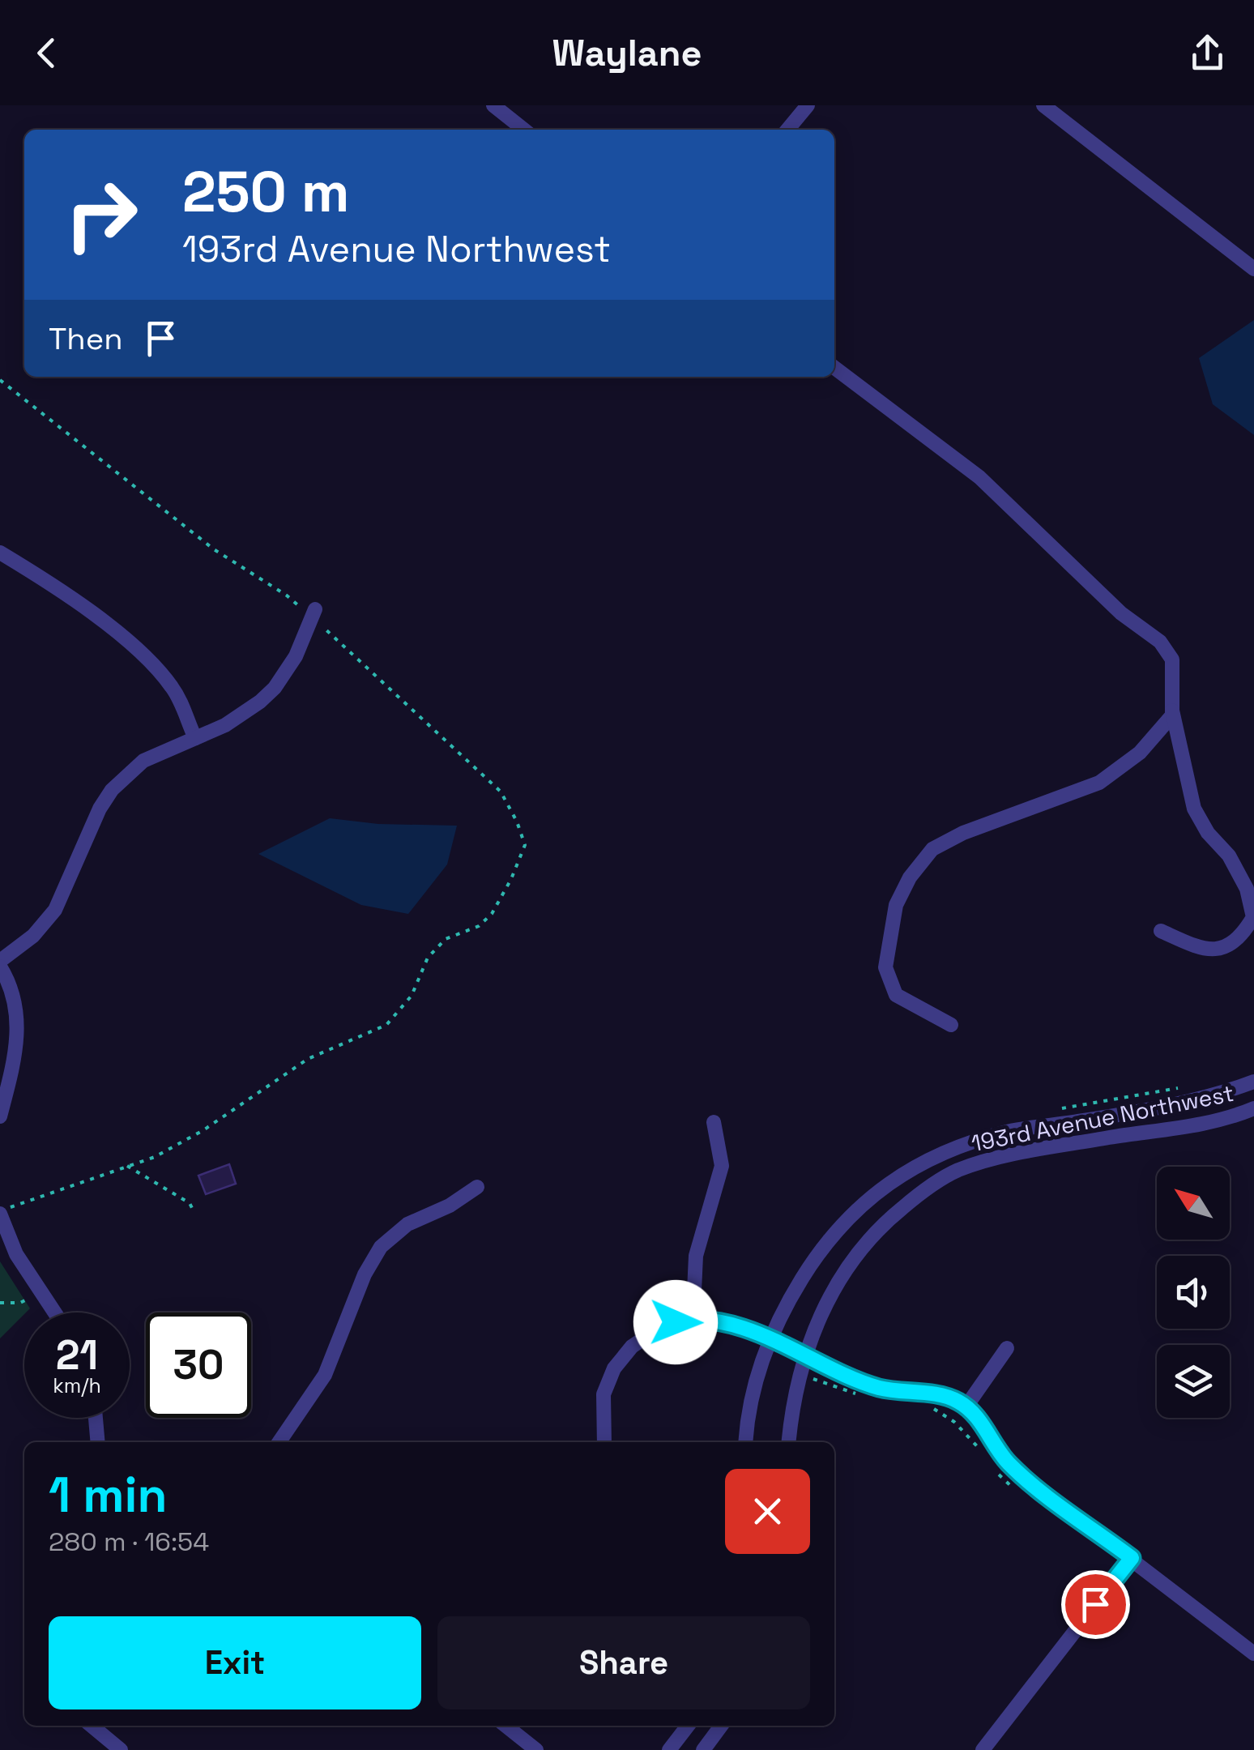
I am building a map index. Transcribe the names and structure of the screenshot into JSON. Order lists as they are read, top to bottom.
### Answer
{
  "streets": {
    "street": ["193rd Avenue Northwest"]
  },
  "north": "top left",
  "page": {
    "header": "Waylane",
    "turn": ["250 m", "193rd Avenue Northwest"],
    "then": "Then",
    "speed": "21 km/h",
    "limit": "30",
    "heading": ["1 min", "280 m · 16:54"],
    "buttons": ["Exit", "Share"]
  }
}
